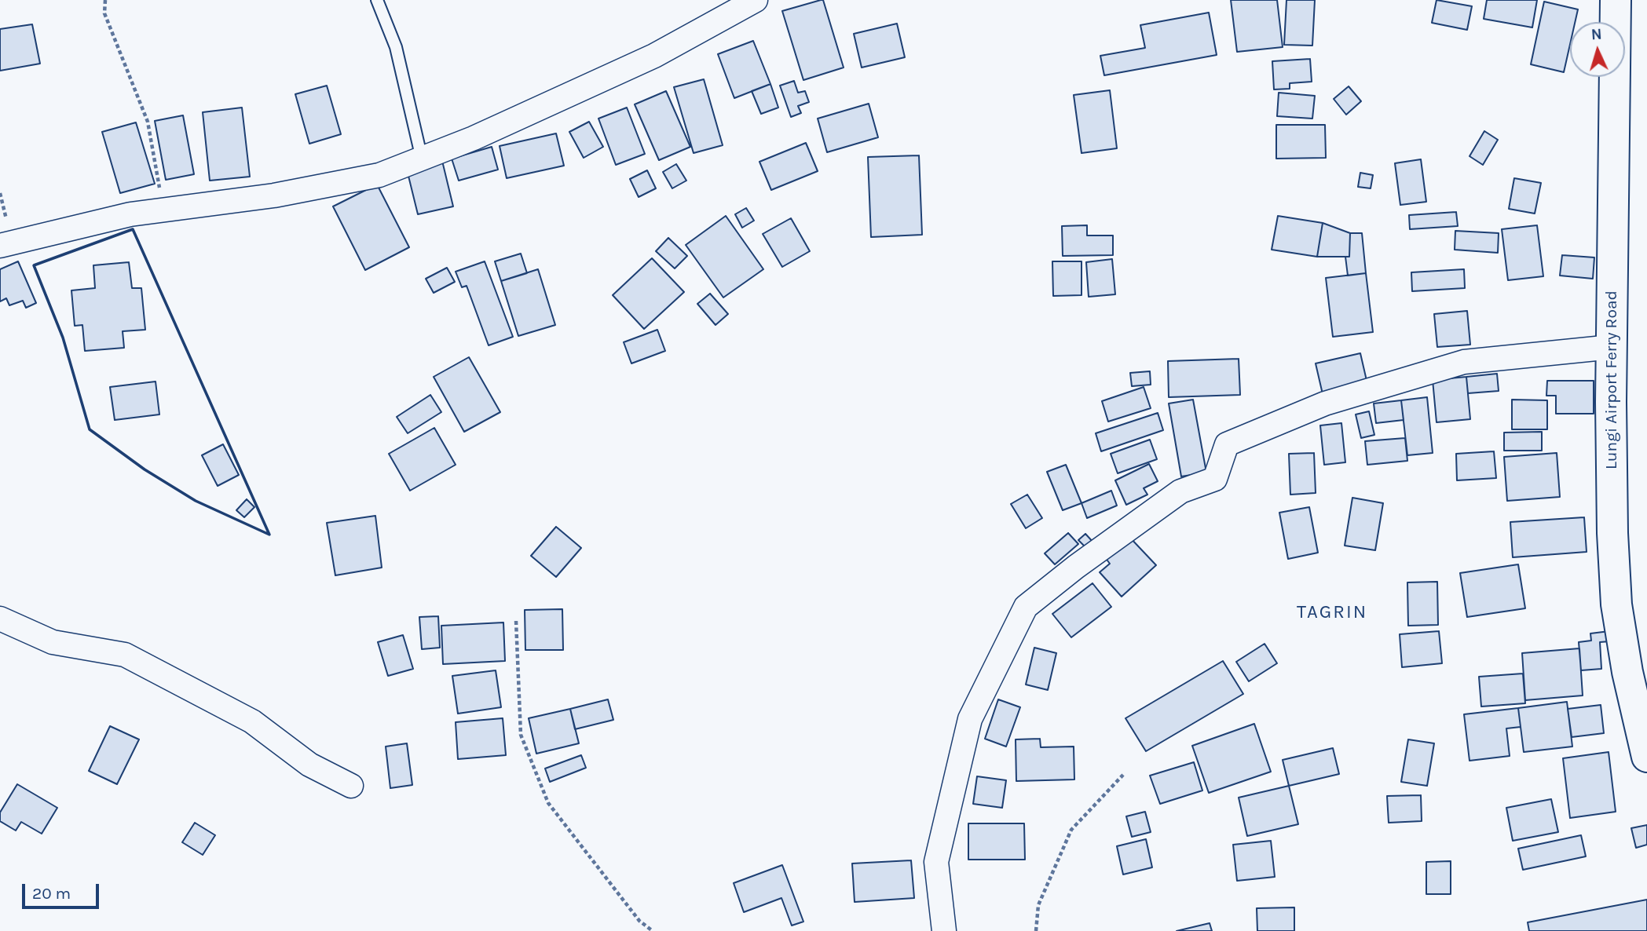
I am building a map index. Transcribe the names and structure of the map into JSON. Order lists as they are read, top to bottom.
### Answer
{
  "streets": {
    "main road": ["Lungi Airport Ferry Road"]
  },
  "districts": ["TAGRIN"],
  "scale_bar": "20 m",
  "north": "top"
}
